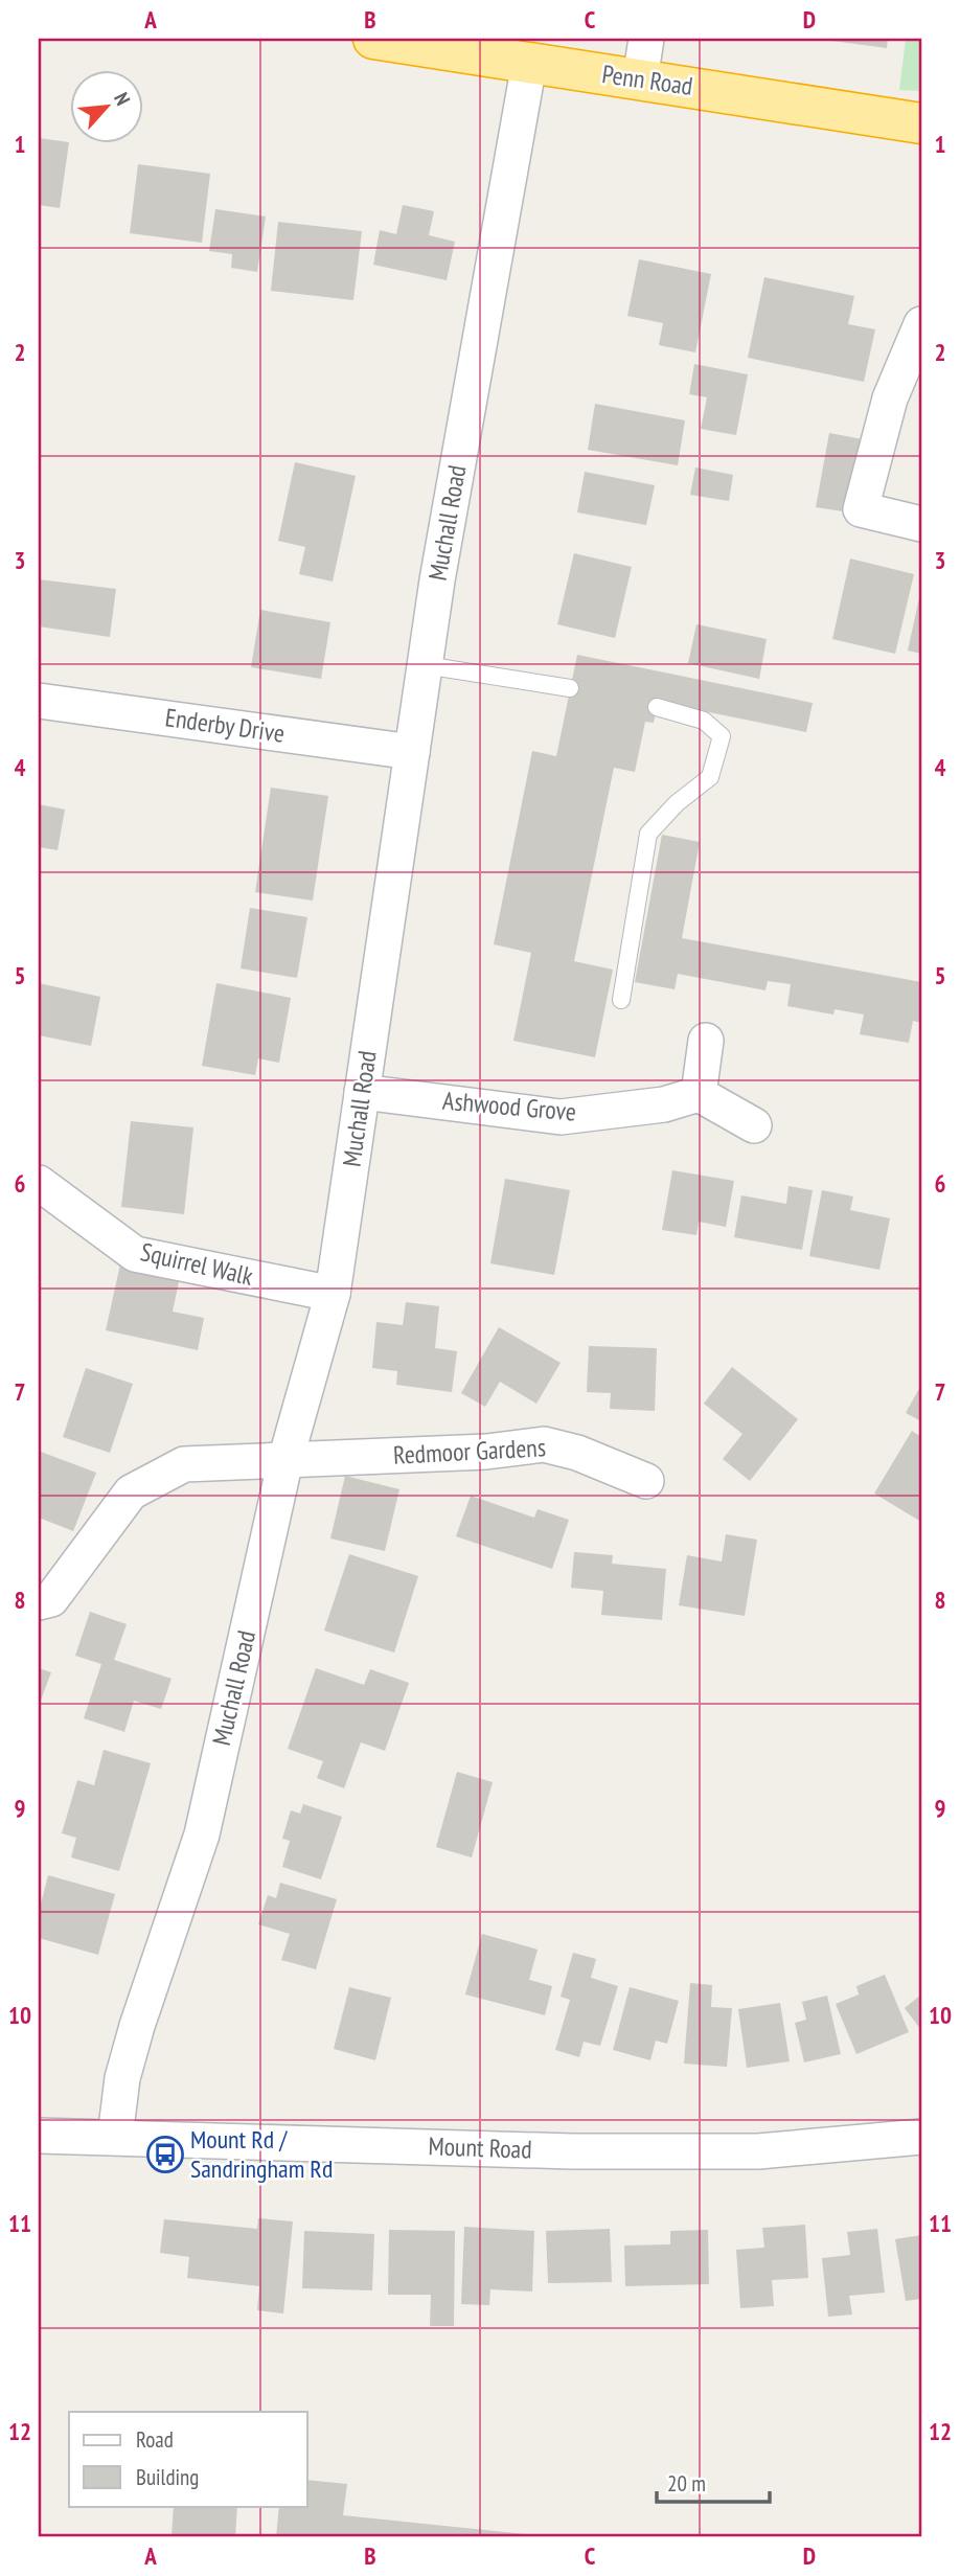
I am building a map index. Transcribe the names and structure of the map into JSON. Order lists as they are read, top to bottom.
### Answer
{
  "streets": {
    "highway": ["Penn Road"],
    "street": [
      "Muchall Road",
      "Enderby Drive",
      "Ashwood Grove",
      "Squirrel Walk",
      "Redmoor Gardens",
      "Mount Road"
    ]
  },
  "crossings": [
    ["Penn Road", "Muchall Road"],
    ["Muchall Road", "Enderby Drive"],
    ["Muchall Road", "Ashwood Grove"],
    ["Muchall Road", "Squirrel Walk"],
    ["Muchall Road", "Redmoor Gardens"],
    ["Muchall Road", "Mount Road"]
  ],
  "places": {
    "bus stop": ["Mount Rd / Sandringham Rd"]
  },
  "legend": ["Road", "Building"],
  "scale_bar": "20 m",
  "north": "top right",
  "grid": {
    "columns": [
      "A",
      "B",
      "C",
      "D"
    ],
    "rows": [
      "1",
      "2",
      "3",
      "4",
      "5",
      "6",
      "7",
      "8",
      "9",
      "10",
      "11",
      "12"
    ]
  }
}
